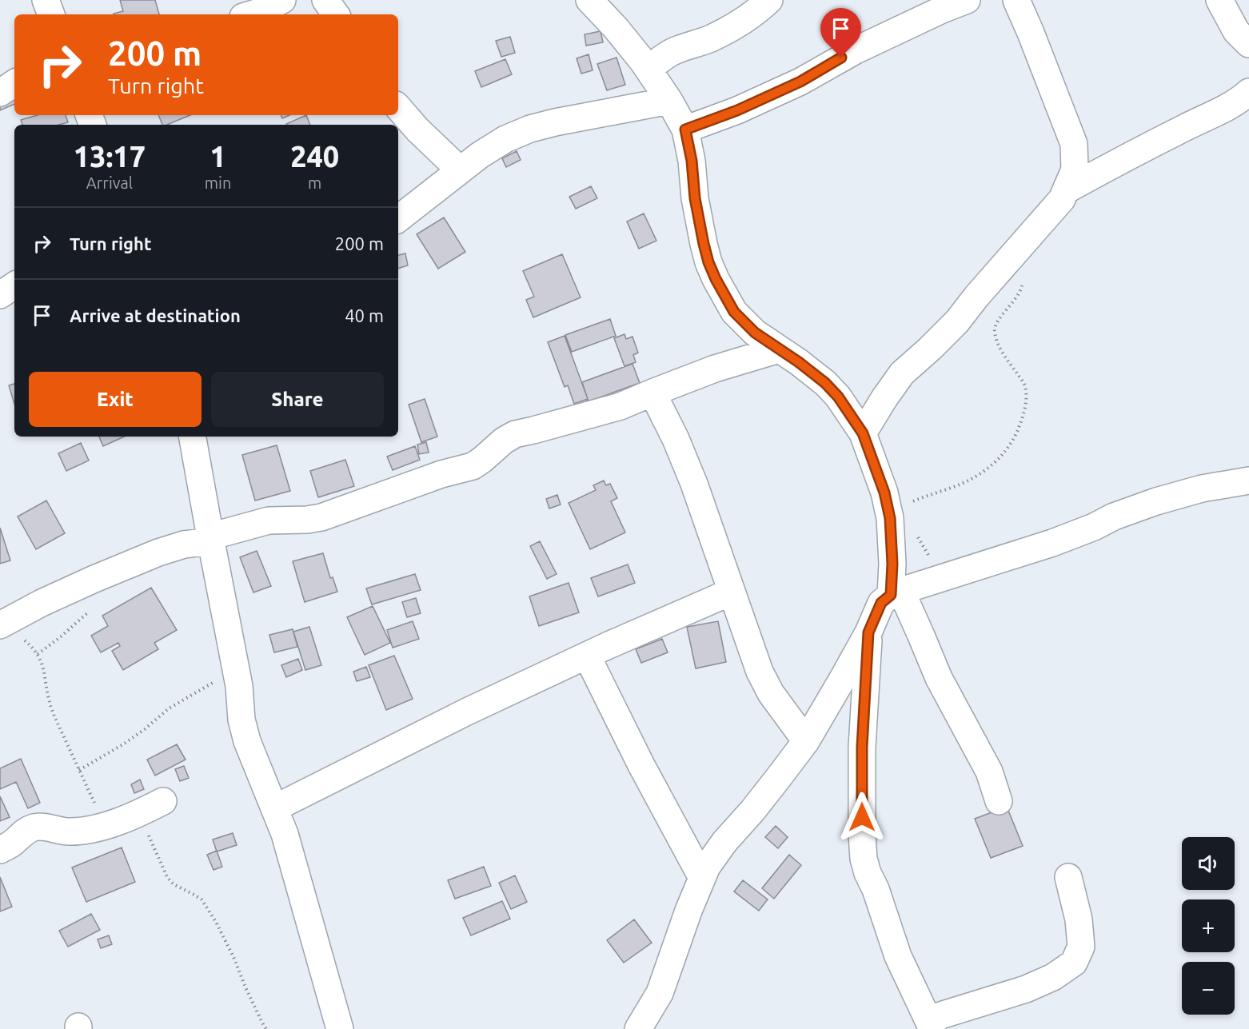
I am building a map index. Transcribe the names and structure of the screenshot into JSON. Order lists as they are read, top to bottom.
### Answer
{
  "page": {
    "turn": ["200 m", "Turn right"],
    "eta": [
      "13:17",
      "Arrival",
      "1",
      "min",
      "240",
      "m"
    ],
    "list": [
      {
        "name": "Turn right",
        "value": "200 m"
      },
      {
        "name": "Arrive at destination",
        "value": "40 m"
      }
    ],
    "buttons": ["Exit", "Share"],
    "map_buttons": ["+", "−"]
  }
}
